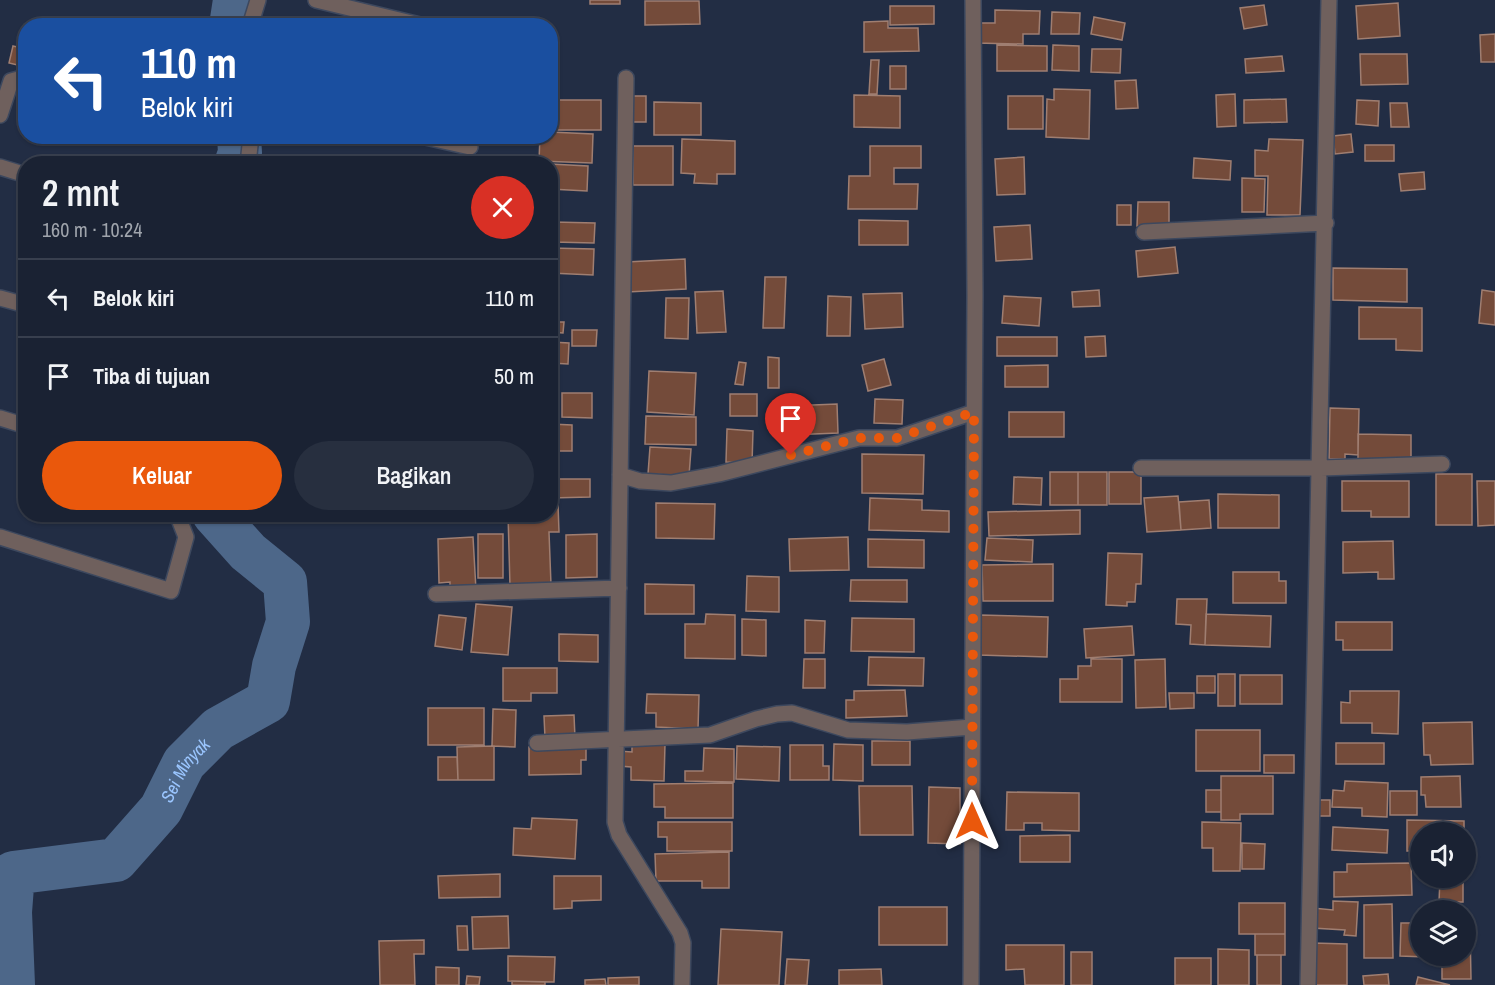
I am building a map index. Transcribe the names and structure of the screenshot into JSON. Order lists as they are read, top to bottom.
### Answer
{
  "water": ["Sei Minyak"],
  "page": {
    "turn": ["110 m", "Belok kiri"],
    "heading": ["2 mnt", "160 m · 10:24"],
    "list": [
      {
        "name": "Belok kiri",
        "value": "110 m"
      },
      {
        "name": "Tiba di tujuan",
        "value": "50 m"
      }
    ],
    "buttons": ["Keluar", "Bagikan"]
  }
}
